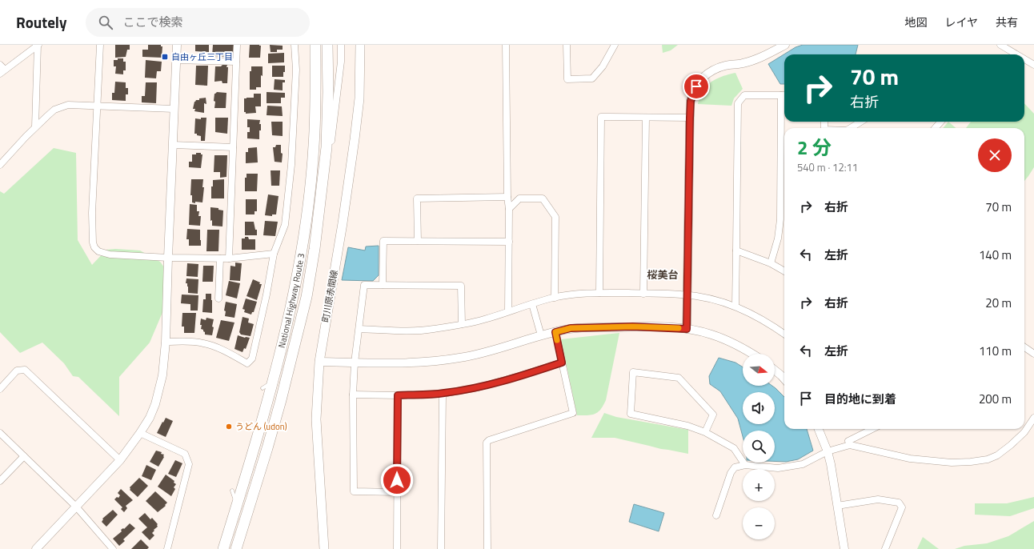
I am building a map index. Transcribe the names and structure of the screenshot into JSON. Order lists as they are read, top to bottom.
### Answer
{
  "streets": {
    "highway": ["National Highway Route 3"],
    "main road": ["町川原赤間線"]
  },
  "districts": ["桜美台"],
  "places": {
    "transit": ["自由ヶ丘三丁目"],
    "other": ["うどん (udon)"]
  },
  "north": "right",
  "page": {
    "header": "Routely",
    "search": "ここで検索",
    "nav": ["地図", "レイヤ", "共有"],
    "turn": ["70 m", "右折"],
    "heading": ["2 分", "540 m · 12:11"],
    "list": [
      {
        "name": "右折",
        "value": "70 m"
      },
      {
        "name": "左折",
        "value": "140 m"
      },
      {
        "name": "右折",
        "value": "20 m"
      },
      {
        "name": "左折",
        "value": "110 m"
      },
      {
        "name": "目的地に到着",
        "value": "200 m"
      }
    ],
    "map_buttons": ["+", "−"]
  }
}
